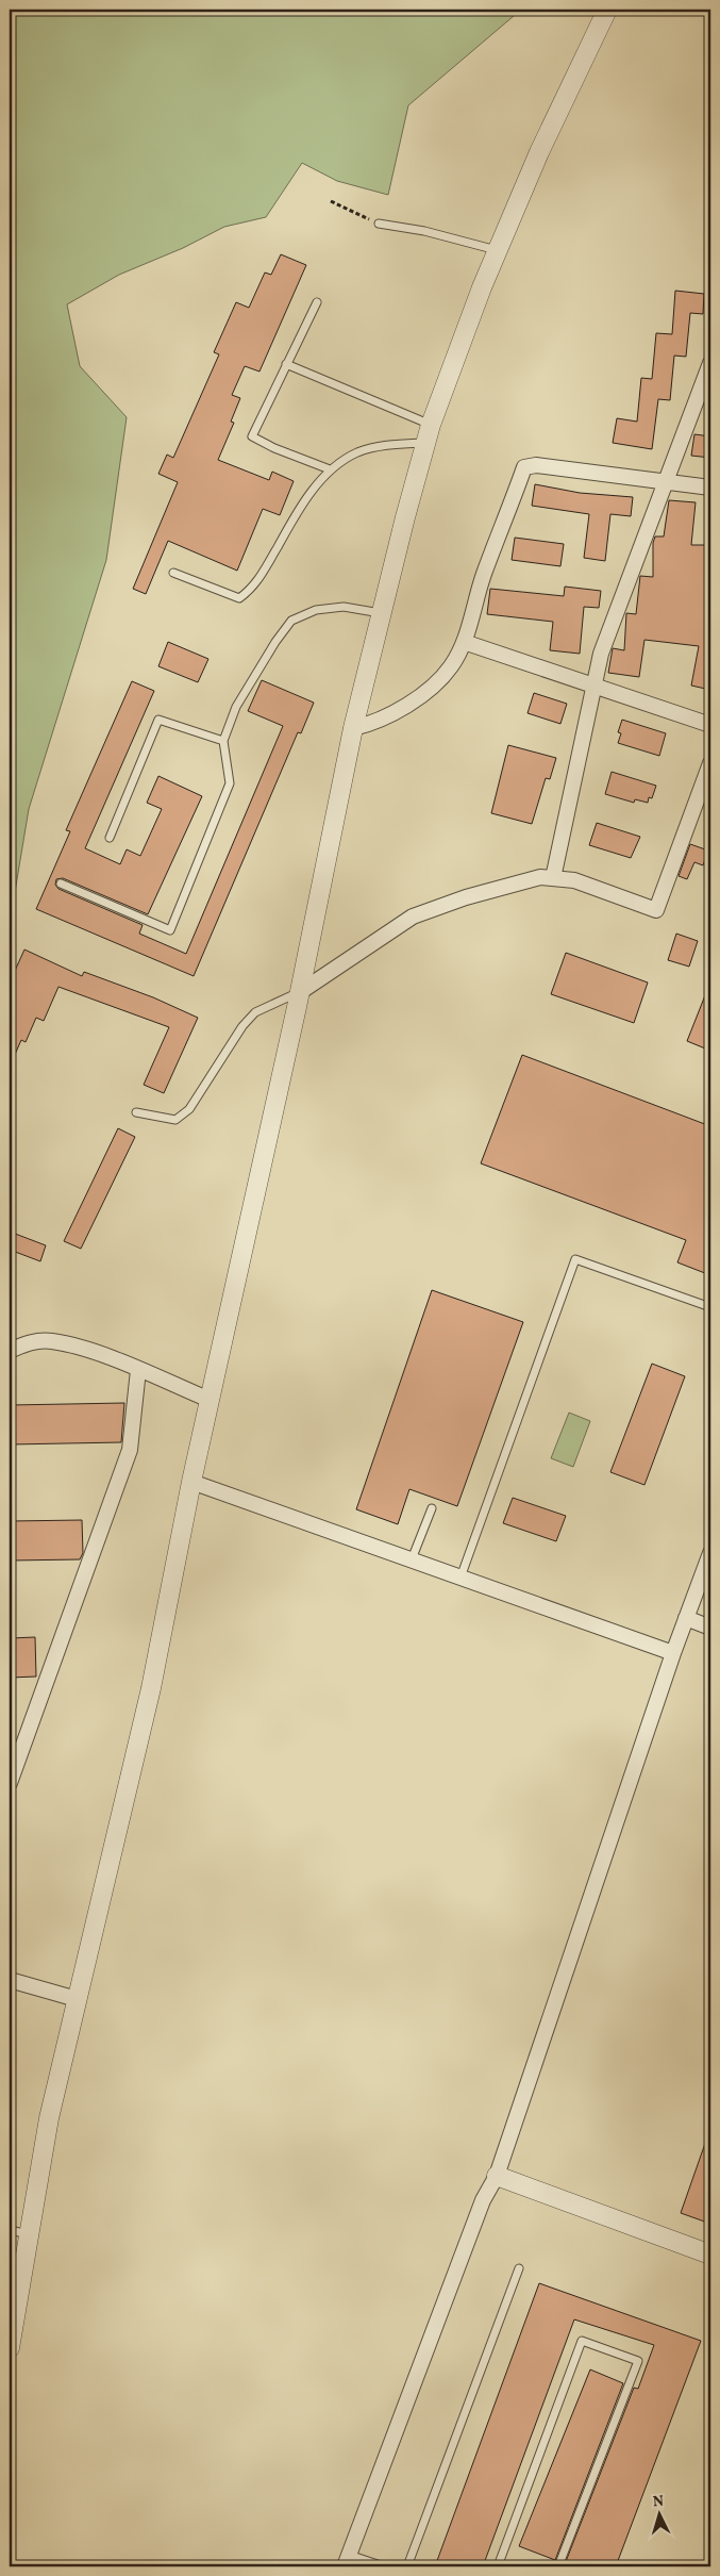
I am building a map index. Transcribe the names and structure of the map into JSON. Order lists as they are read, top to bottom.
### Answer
{
  "north": "top"
}
